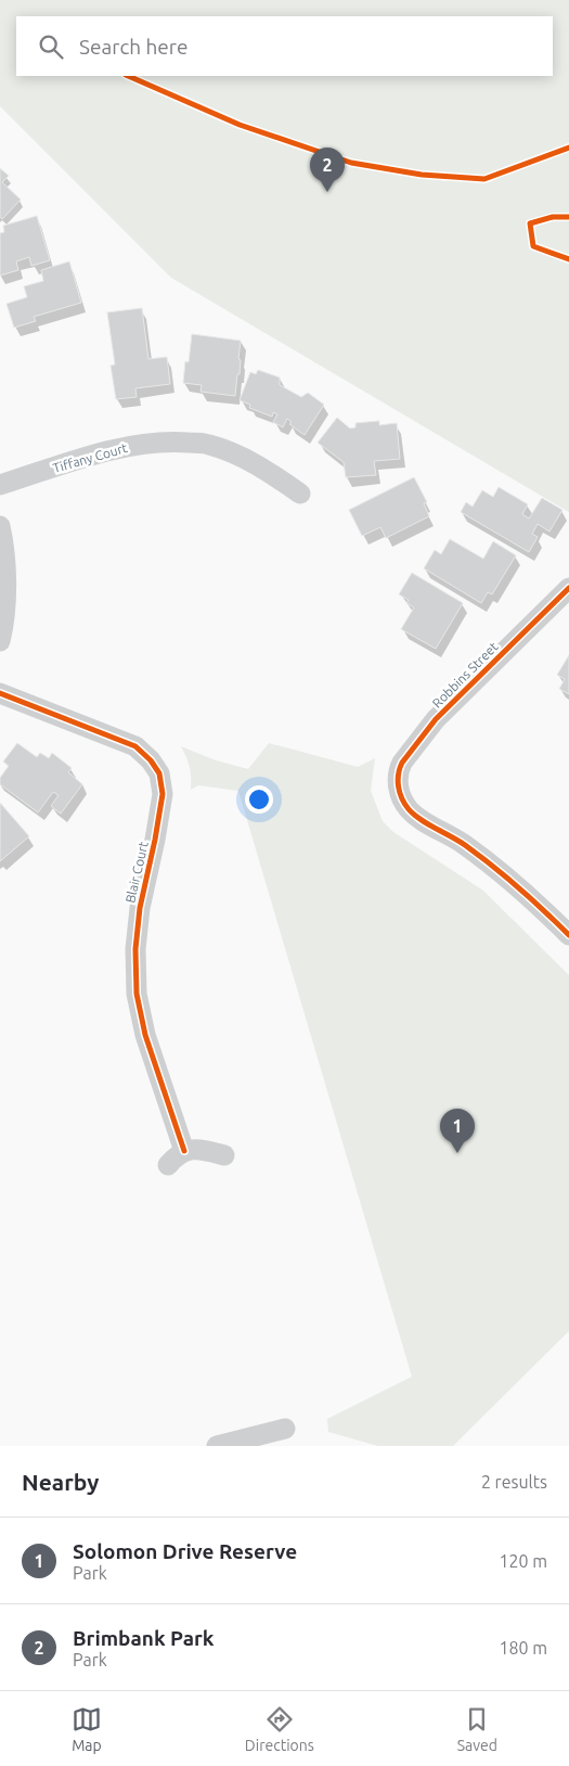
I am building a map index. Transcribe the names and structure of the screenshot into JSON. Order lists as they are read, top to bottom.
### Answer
{
  "streets": {
    "street": ["Tiffany Court", "Robbins Street", "Blair Court"]
  },
  "page": {
    "search": "Search here",
    "pins": ["2", "1"],
    "heading": ["Nearby", "2 results"],
    "list": [
      {
        "mark": "1",
        "name": "Solomon Drive Reserve",
        "note": "Park",
        "value": "120 m"
      },
      {
        "mark": "2",
        "name": "Brimbank Park",
        "note": "Park",
        "value": "180 m"
      }
    ],
    "nav": ["Map", "Directions", "Saved"]
  }
}
